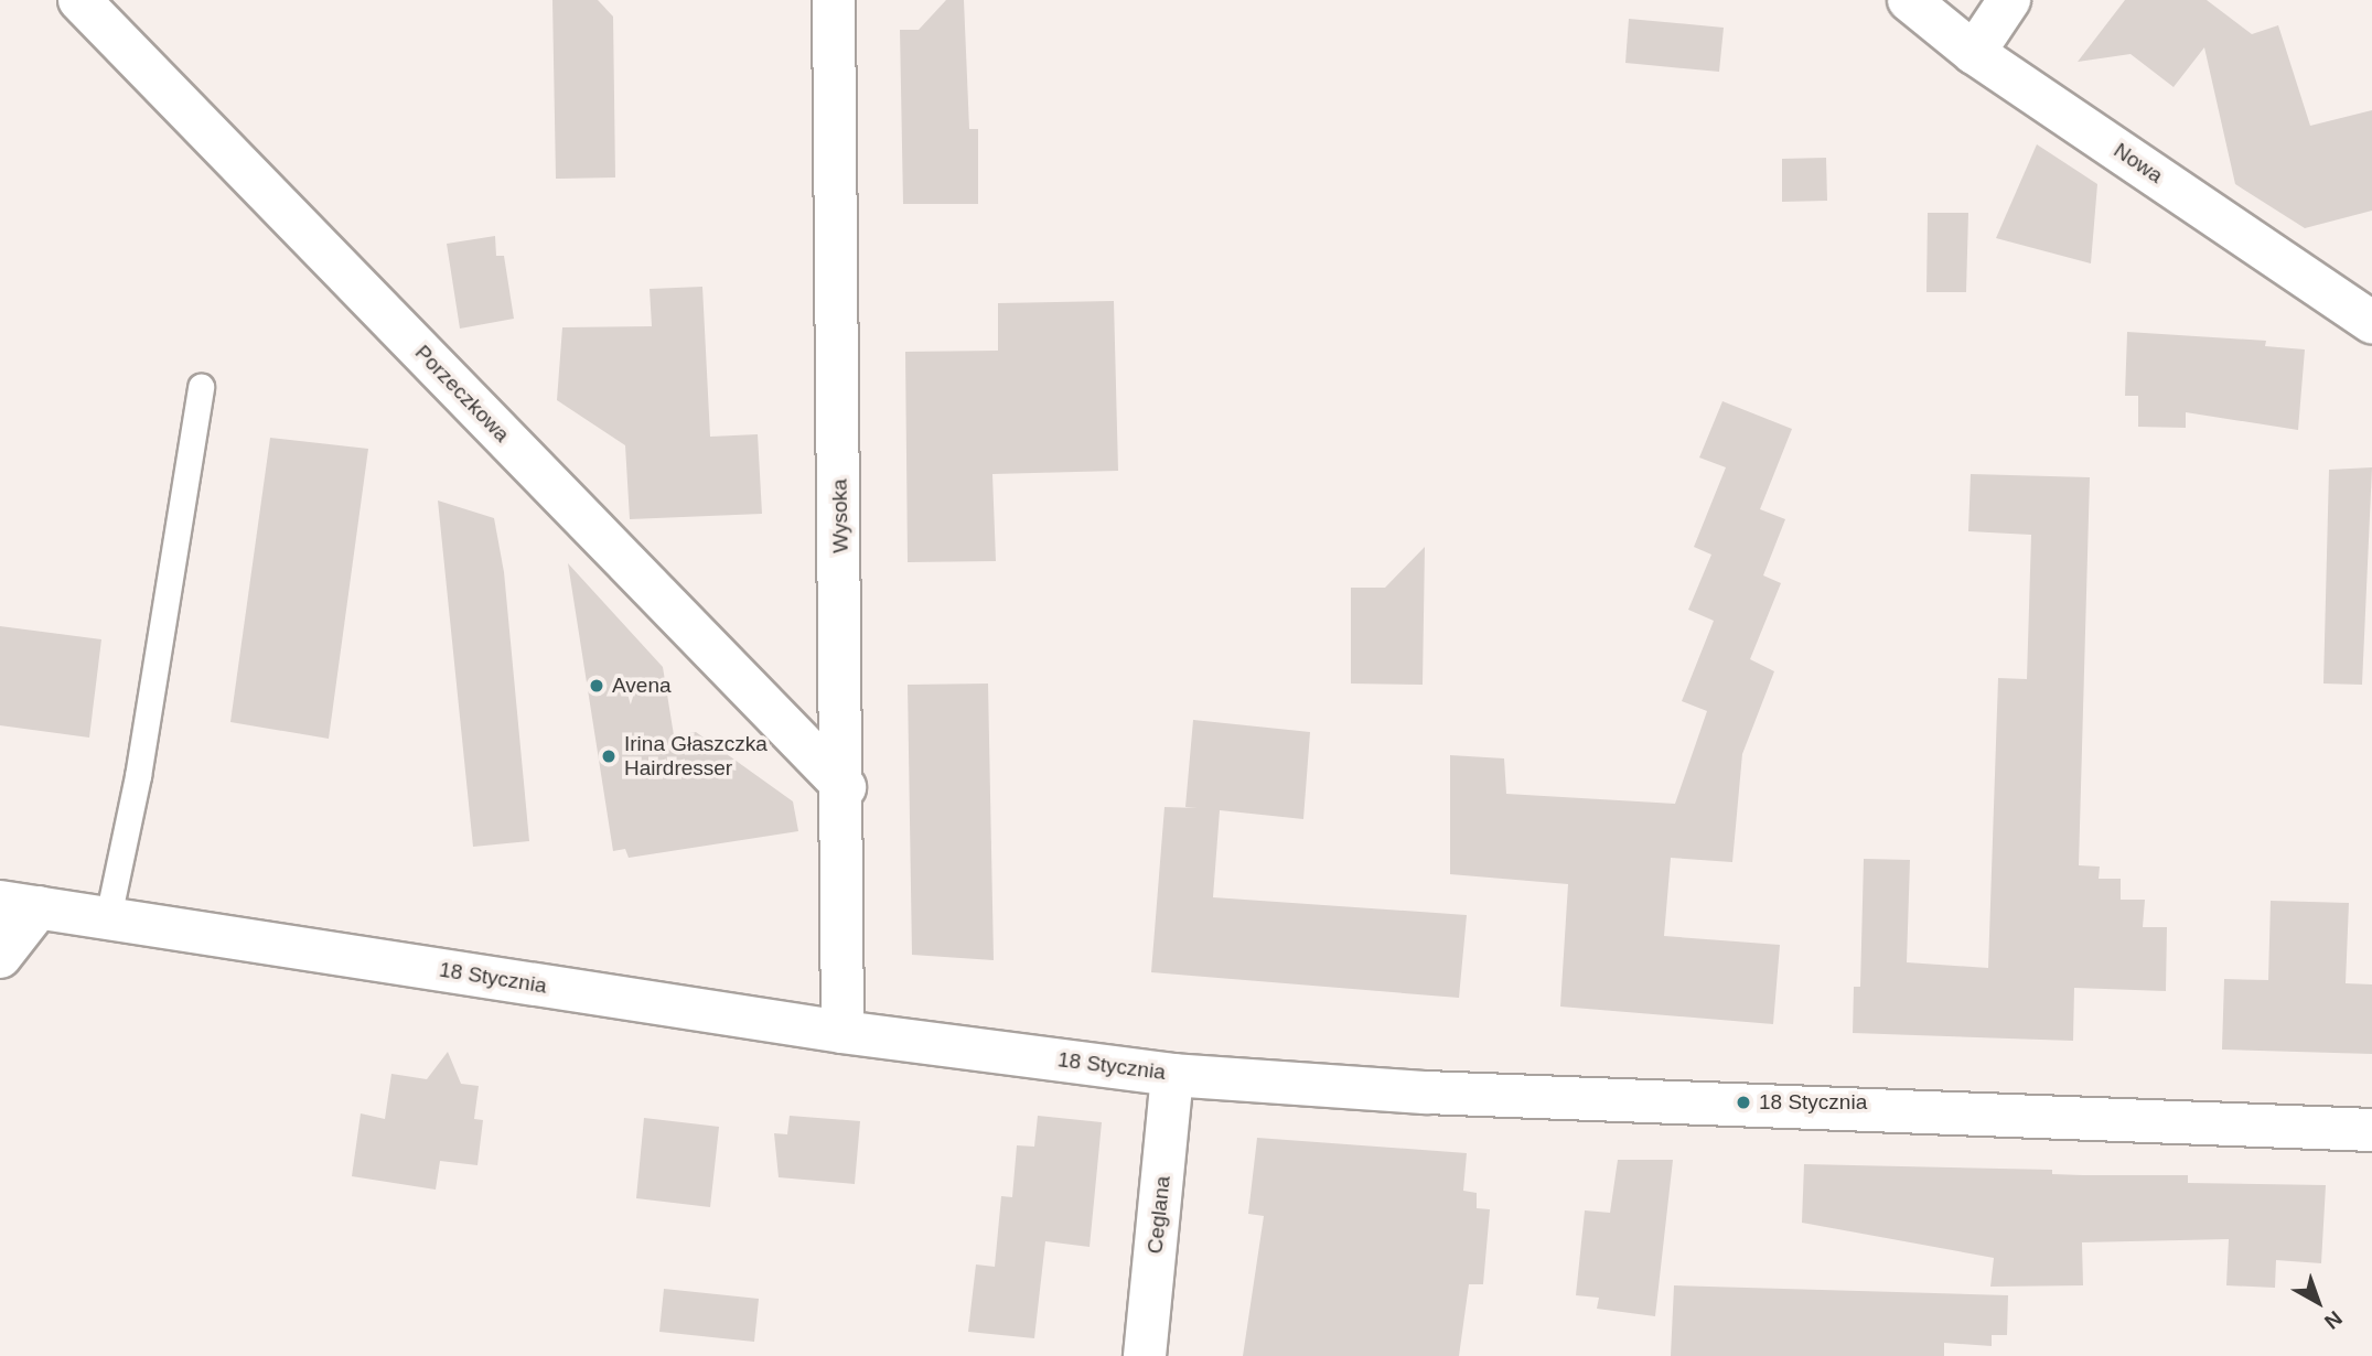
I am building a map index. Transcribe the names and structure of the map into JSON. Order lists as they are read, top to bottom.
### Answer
{
  "streets": {
    "street": [
      "Nowa",
      "Porzeczkowa",
      "Wysoka",
      "18 Stycznia",
      "Ceglana"
    ]
  },
  "crossings": [
    ["Porzeczkowa", "Wysoka"],
    ["Wysoka", "18 Stycznia"],
    ["18 Stycznia", "Ceglana"]
  ],
  "places": ["Avena", "Irina Głaszczka Hairdresser", "18 Stycznia"],
  "north": "bottom right"
}
